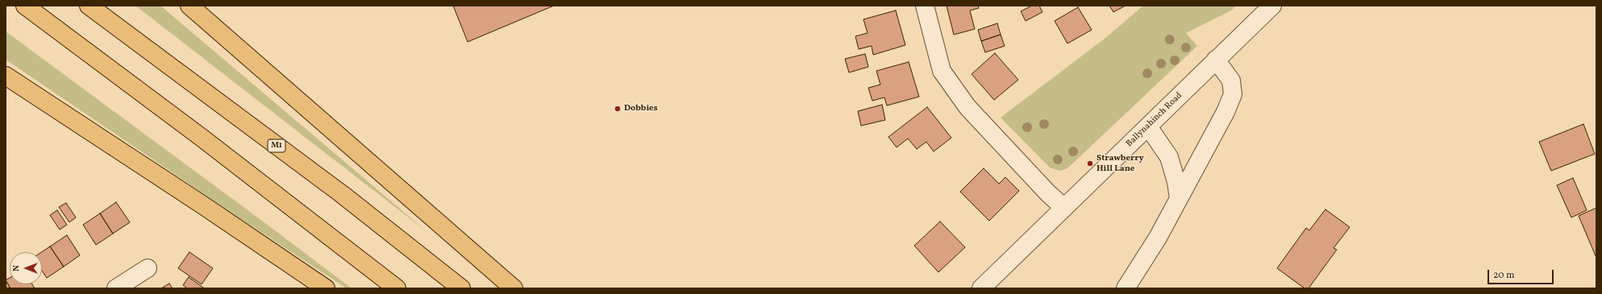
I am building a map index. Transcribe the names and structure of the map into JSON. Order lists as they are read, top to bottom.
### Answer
{
  "streets": {
    "highway": ["M1"],
    "street": ["Ballynahinch Road"]
  },
  "places": ["Dobbies", "Strawberry Hill Lane"],
  "scale_bar": "20 m",
  "north": "left"
}
